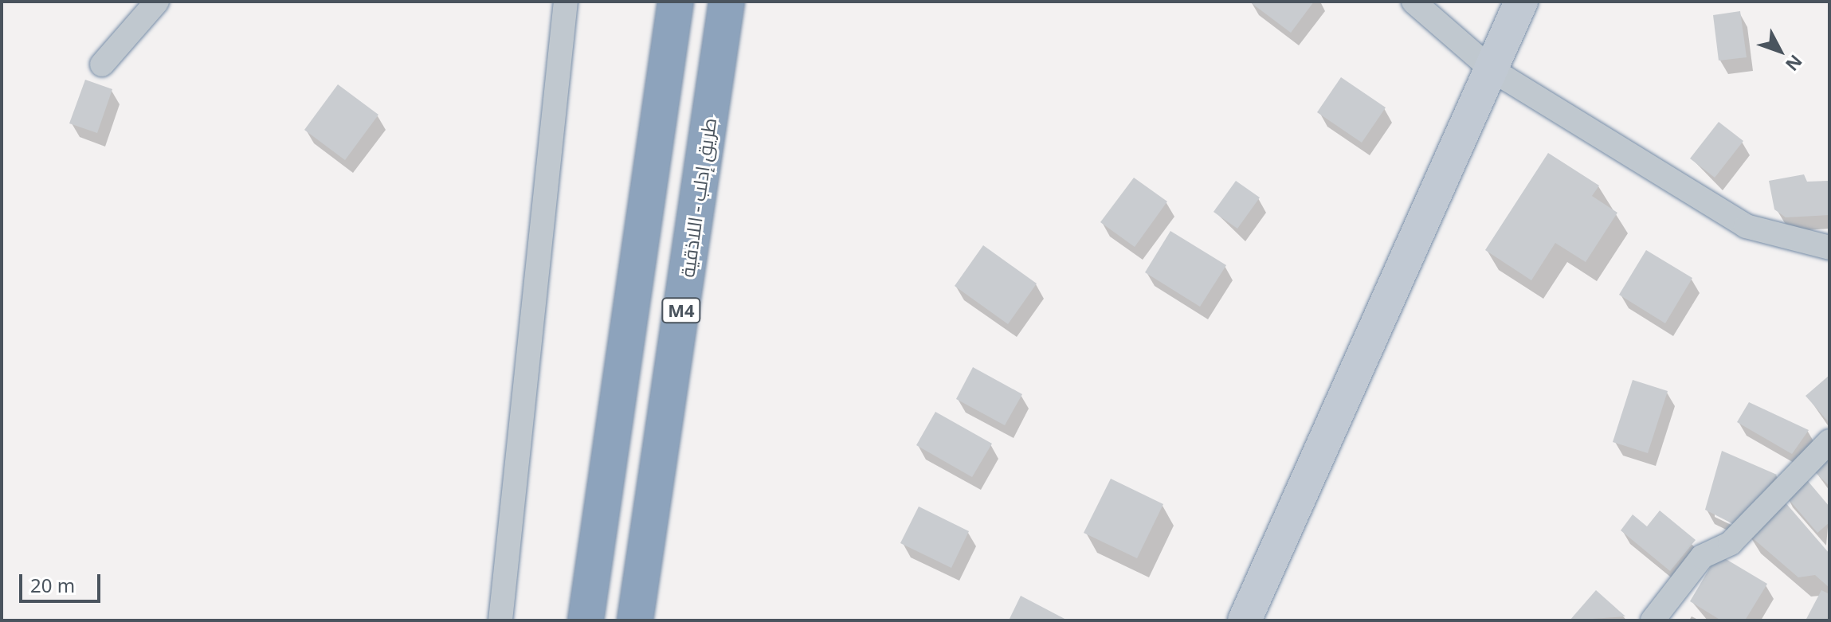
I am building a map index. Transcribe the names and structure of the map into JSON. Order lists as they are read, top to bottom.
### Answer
{
  "streets": {
    "highway": ["طريق إدلب - اللاذقية", "M4"]
  },
  "scale_bar": "20 m",
  "north": "bottom right"
}
